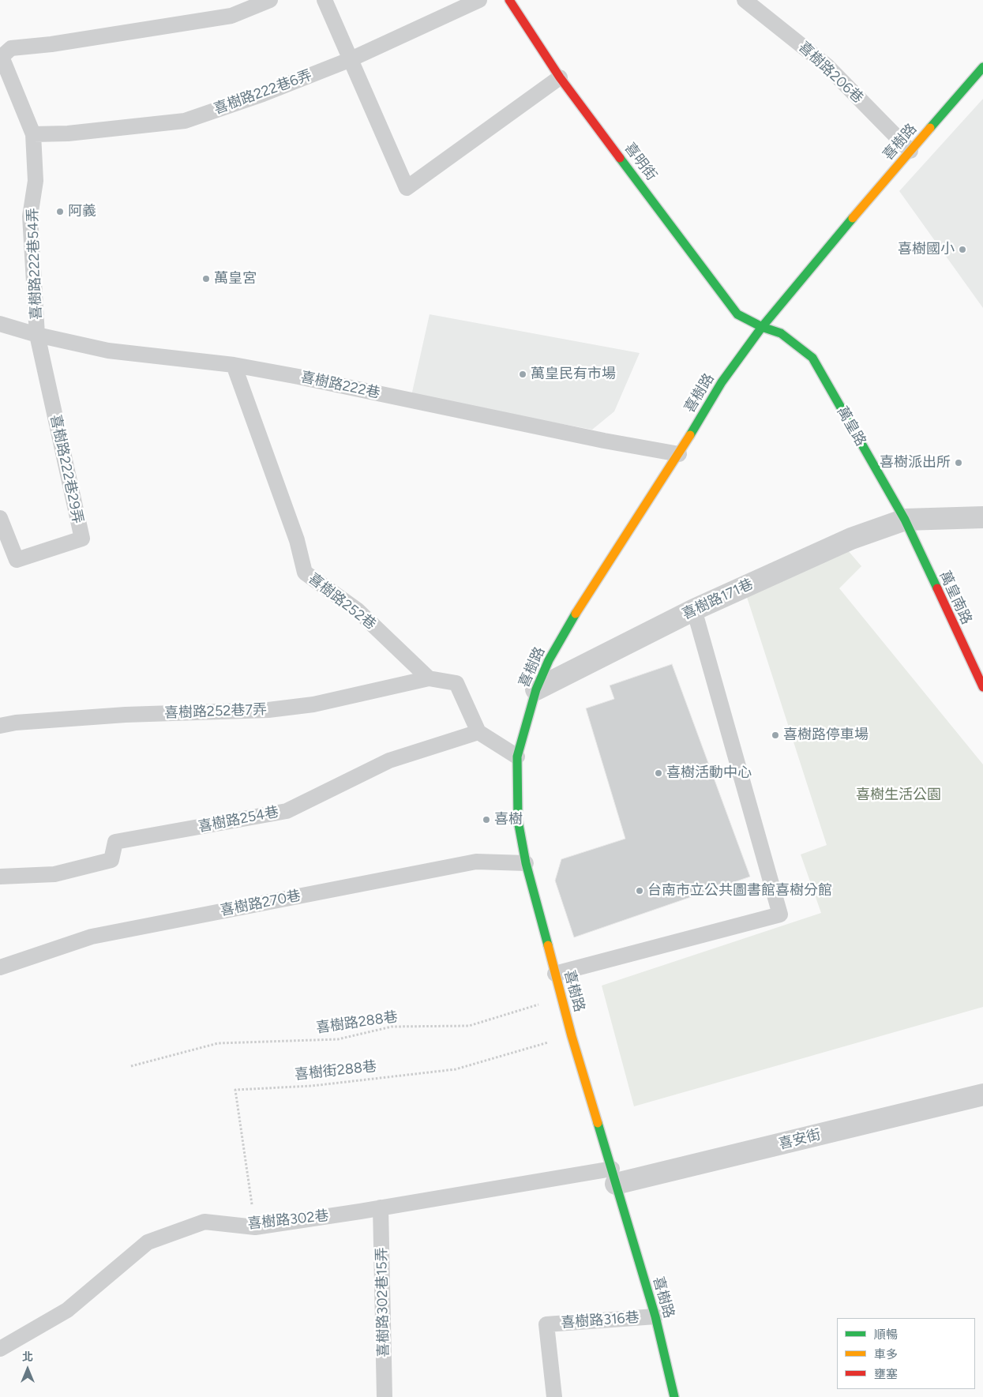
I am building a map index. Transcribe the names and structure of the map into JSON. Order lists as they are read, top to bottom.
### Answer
{
  "streets": {
    "street": [
      "喜樹路",
      "喜明街",
      "萬皇路",
      "萬皇南路",
      "喜樹路171巷",
      "喜安街"
    ],
    "lane": [
      "喜樹路206巷",
      "喜樹路222巷6弄",
      "喜樹路222巷54弄",
      "喜樹路222巷",
      "喜樹路222巷29弄",
      "喜樹路252巷",
      "喜樹路252巷7弄",
      "喜樹路254巷",
      "喜樹路270巷",
      "喜樹路302巷",
      "喜樹路302巷15弄",
      "喜樹路316巷"
    ],
    "path": ["喜樹路288巷", "喜樹街288巷"]
  },
  "crossings": [
    ["喜樹路206巷", "喜樹路"],
    ["喜樹路222巷6弄", "喜樹路222巷54弄"],
    ["喜樹路", "喜明街"],
    ["喜樹路", "喜樹路222巷"],
    ["喜樹路", "萬皇路"],
    ["喜樹路", "喜樹路171巷"],
    ["喜樹路", "喜樹路270巷"],
    ["喜樹路", "喜樹路288巷"],
    ["喜樹路", "喜樹街288巷"],
    ["喜樹路", "喜安街"],
    ["喜樹路", "喜樹路302巷"],
    ["喜樹路", "喜樹路316巷"],
    ["喜明街", "萬皇路"],
    ["喜樹路222巷54弄", "喜樹路222巷"],
    ["喜樹路222巷54弄", "喜樹路222巷29弄"],
    ["喜樹路222巷", "喜樹路222巷29弄"],
    ["喜樹路222巷", "喜樹路252巷"],
    ["萬皇路", "萬皇南路"],
    ["萬皇路", "喜樹路171巷"],
    ["萬皇南路", "喜樹路171巷"],
    ["喜樹路252巷", "喜樹路252巷7弄"],
    ["喜樹街288巷", "喜樹路302巷"],
    ["喜安街", "喜樹路302巷"],
    ["喜樹路302巷", "喜樹路302巷15弄"]
  ],
  "parks": ["喜樹生活公園"],
  "places": [
    "阿義",
    "喜樹國小",
    "萬皇宮",
    "萬皇民有市場",
    "喜樹派出所",
    "喜樹路停車場",
    "喜樹活動中心",
    "喜樹",
    "台南市立公共圖書館喜樹分館"
  ],
  "legend": ["順暢", "車多", "壅塞"],
  "north": "top"
}
